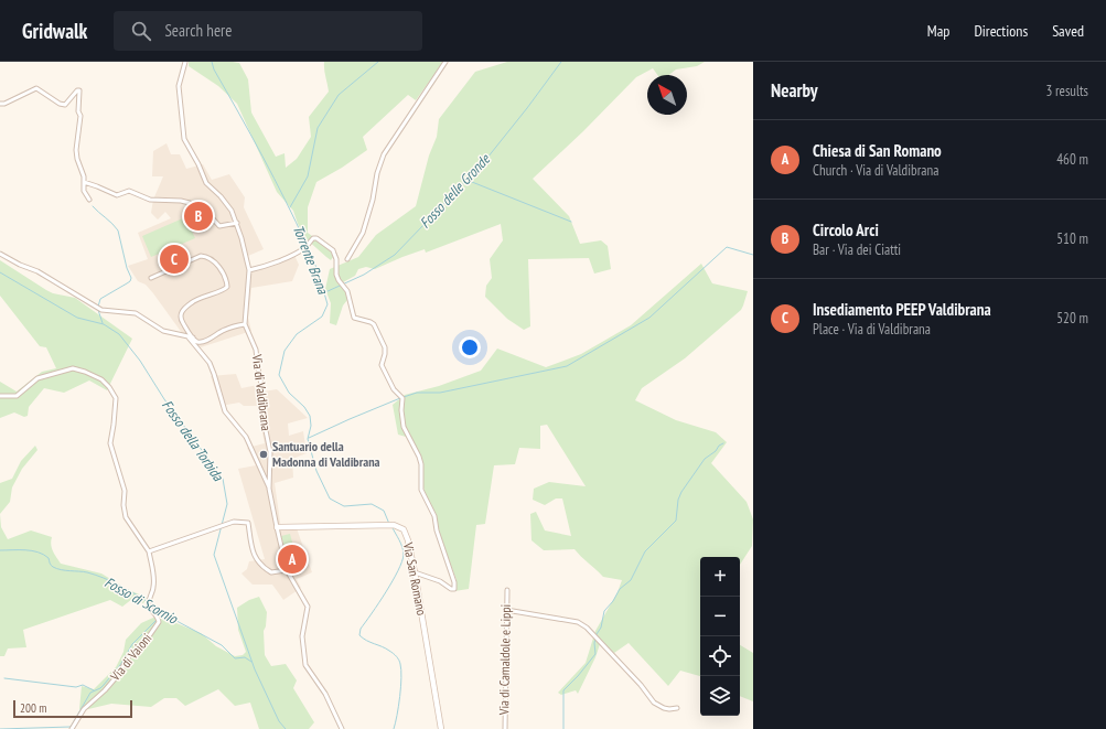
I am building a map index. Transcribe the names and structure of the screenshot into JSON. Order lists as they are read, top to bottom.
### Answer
{
  "streets": {
    "street": [
      "Via di Valdibrana",
      "Via San Romano",
      "Via di Vaioni",
      "Via di Camaldole e Lippi"
    ]
  },
  "crossings": [
    ["Via di Valdibrana", "Via San Romano"]
  ],
  "water": [
    "Fosso delle Gronde",
    "Torrente Brana",
    "Fosso della Torbida",
    "Fosso di Scornio"
  ],
  "places": ["Santuario della Madonna di Valdibrana"],
  "scale_bar": "200 m",
  "north": "top left",
  "page": {
    "header": "Gridwalk",
    "search": "Search here",
    "nav": ["Map", "Directions", "Saved"],
    "heading": ["Nearby", "3 results"],
    "list": [
      {
        "mark": "A",
        "name": "Chiesa di San Romano",
        "note": "Church · Via di Valdibrana",
        "value": "460 m"
      },
      {
        "mark": "B",
        "name": "Circolo Arci",
        "note": "Bar · Via dei Ciatti",
        "value": "510 m"
      },
      {
        "mark": "C",
        "name": "Insediamento PEEP Valdibrana",
        "note": "Place · Via di Valdibrana",
        "value": "520 m"
      }
    ],
    "pins": ["B", "C", "A"],
    "map_buttons": ["+", "−"],
    "scale": "200 m"
  }
}
